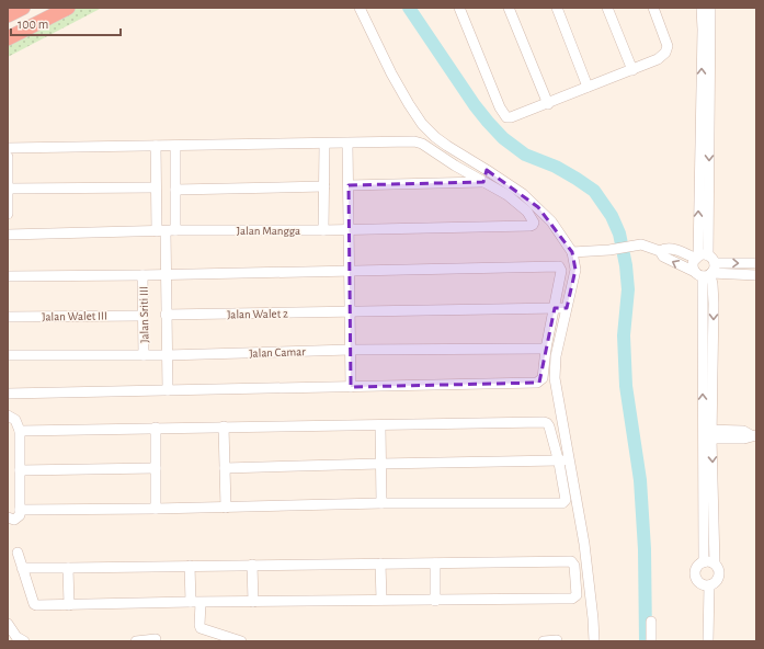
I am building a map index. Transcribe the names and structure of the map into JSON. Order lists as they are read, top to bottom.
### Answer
{
  "streets": {
    "street": [
      "Jalan Mangga",
      "Jalan Walet 2",
      "Jalan Sriti III",
      "Jalan Walet III",
      "Jalan Camar"
    ]
  },
  "crossings": [
    ["Jalan Sriti III", "Jalan Walet III"],
    ["Jalan Sriti III", "Jalan Camar"]
  ],
  "scale_bar": "100 m"
}
